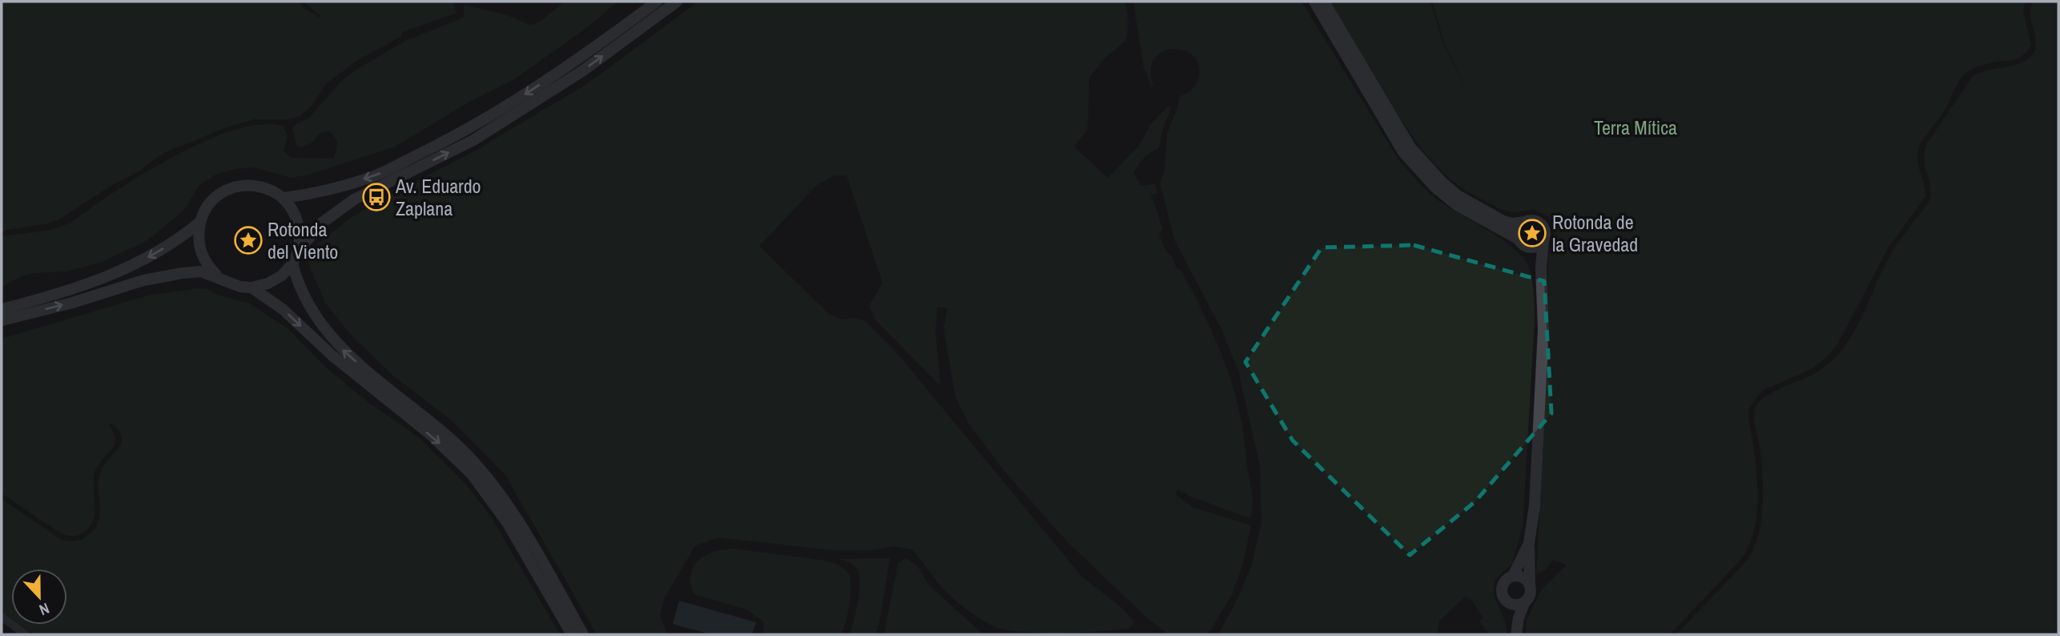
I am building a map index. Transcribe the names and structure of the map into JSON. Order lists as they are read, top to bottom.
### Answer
{
  "parks": ["Terra Mítica"],
  "places": {
    "bus stop": ["Av. Eduardo Zaplana"],
    "place": ["Rotonda de la Gravedad", "Rotonda del Viento"]
  },
  "north": "bottom"
}
